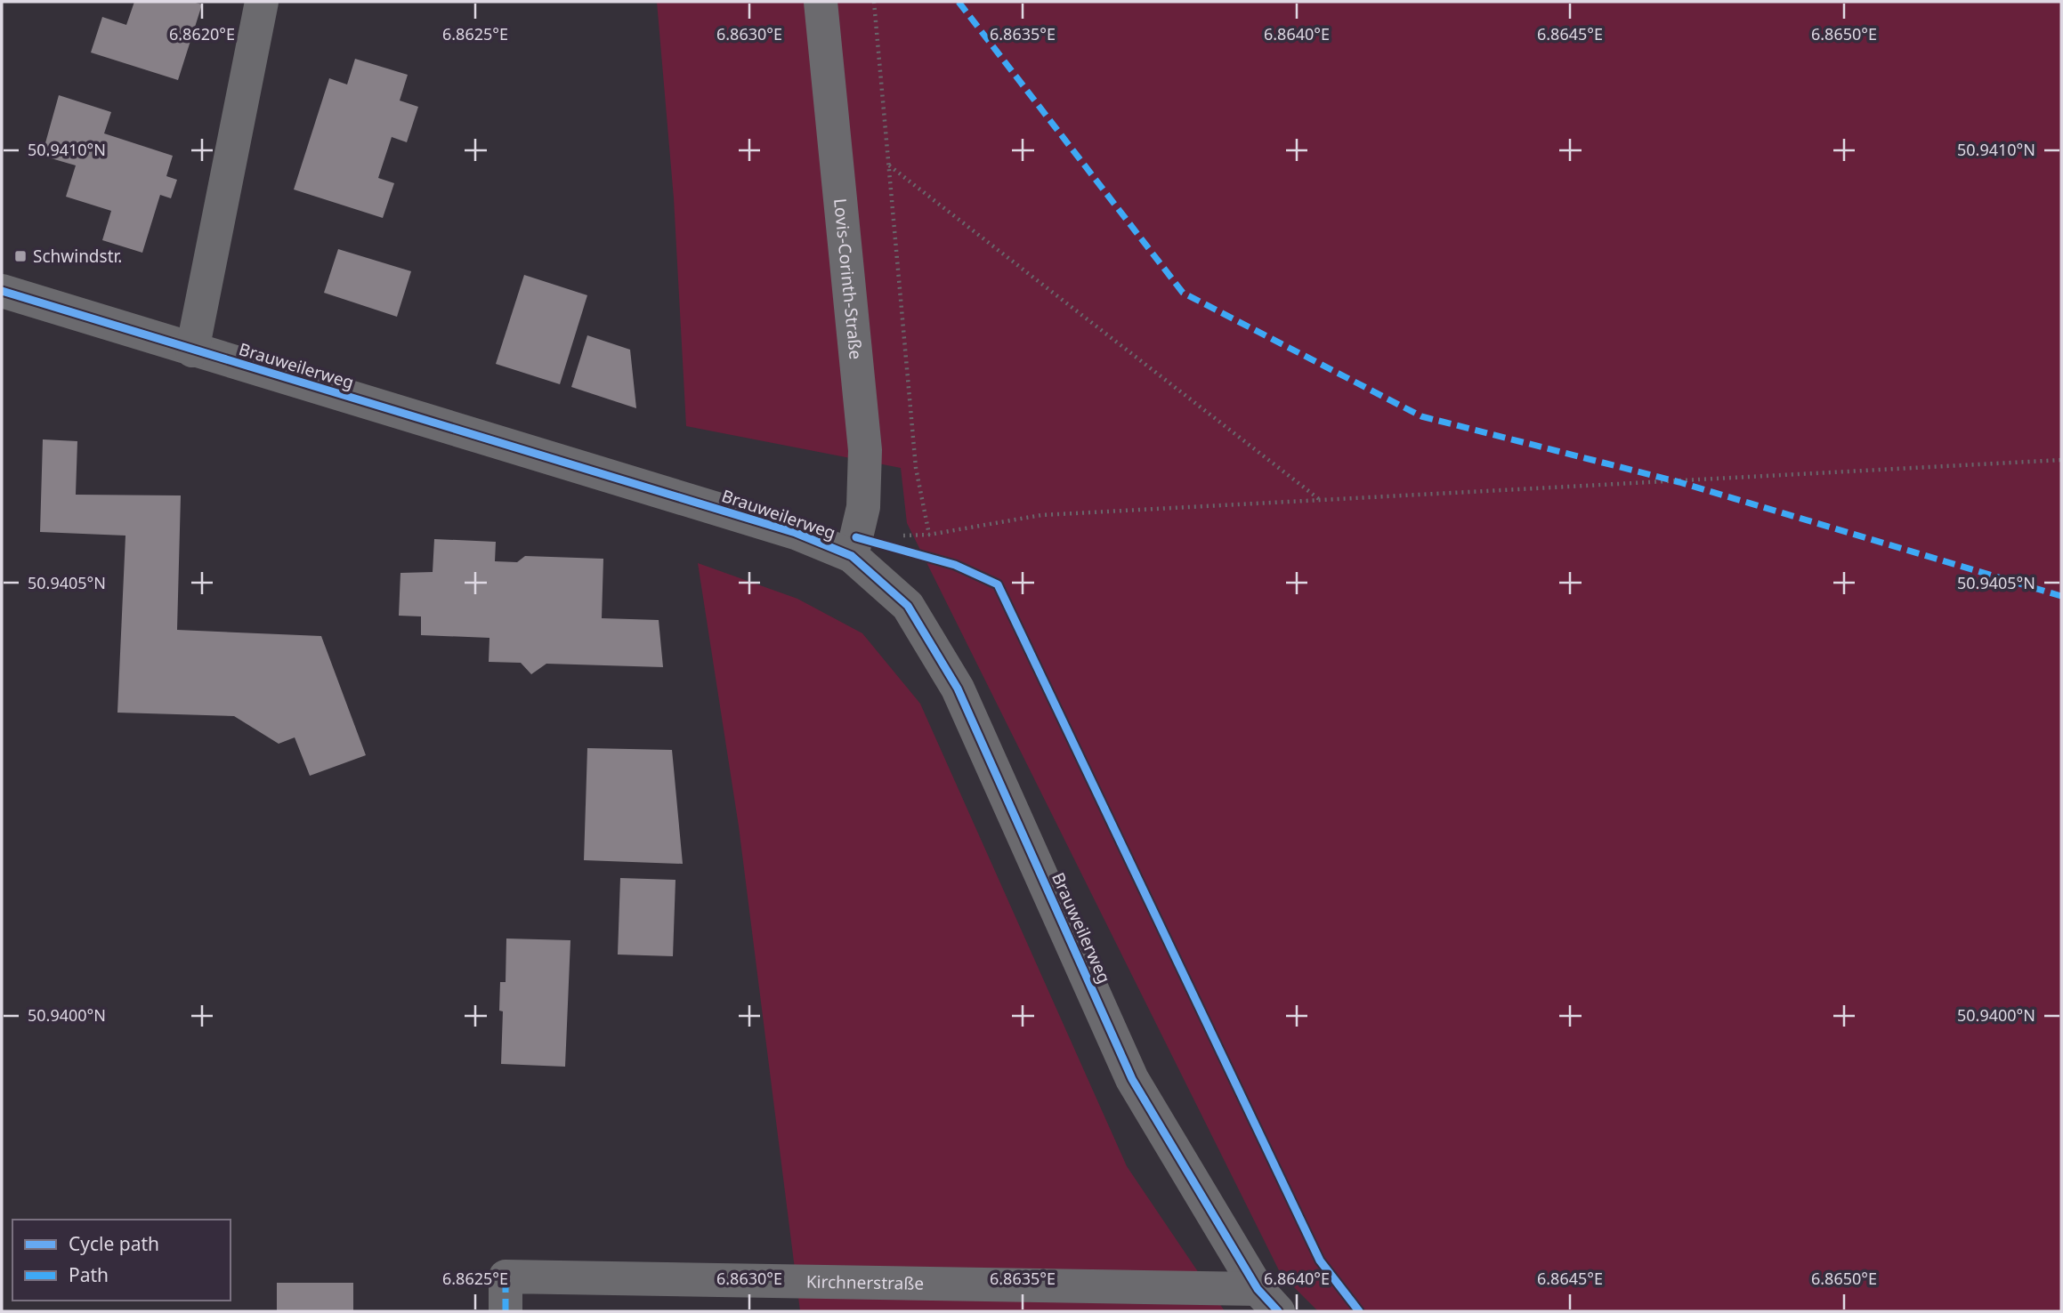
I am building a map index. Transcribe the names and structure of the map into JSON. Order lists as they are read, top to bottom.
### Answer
{
  "streets": {
    "street": ["Lovis-Corinth-Straße", "Brauweilerweg", "Kirchnerstraße"]
  },
  "crossings": [
    ["Lovis-Corinth-Straße", "Brauweilerweg"],
    ["Brauweilerweg", "Kirchnerstraße"]
  ],
  "places": {
    "transit": ["Schwindstr."]
  },
  "legend": ["Cycle path", "Path"],
  "coordinates": [
    "6.8620°E",
    "6.8625°E",
    "6.8630°E",
    "6.8635°E",
    "6.8640°E",
    "6.8645°E",
    "6.8650°E",
    "50.9410°N",
    "50.9405°N",
    "50.9400°N"
  ]
}
